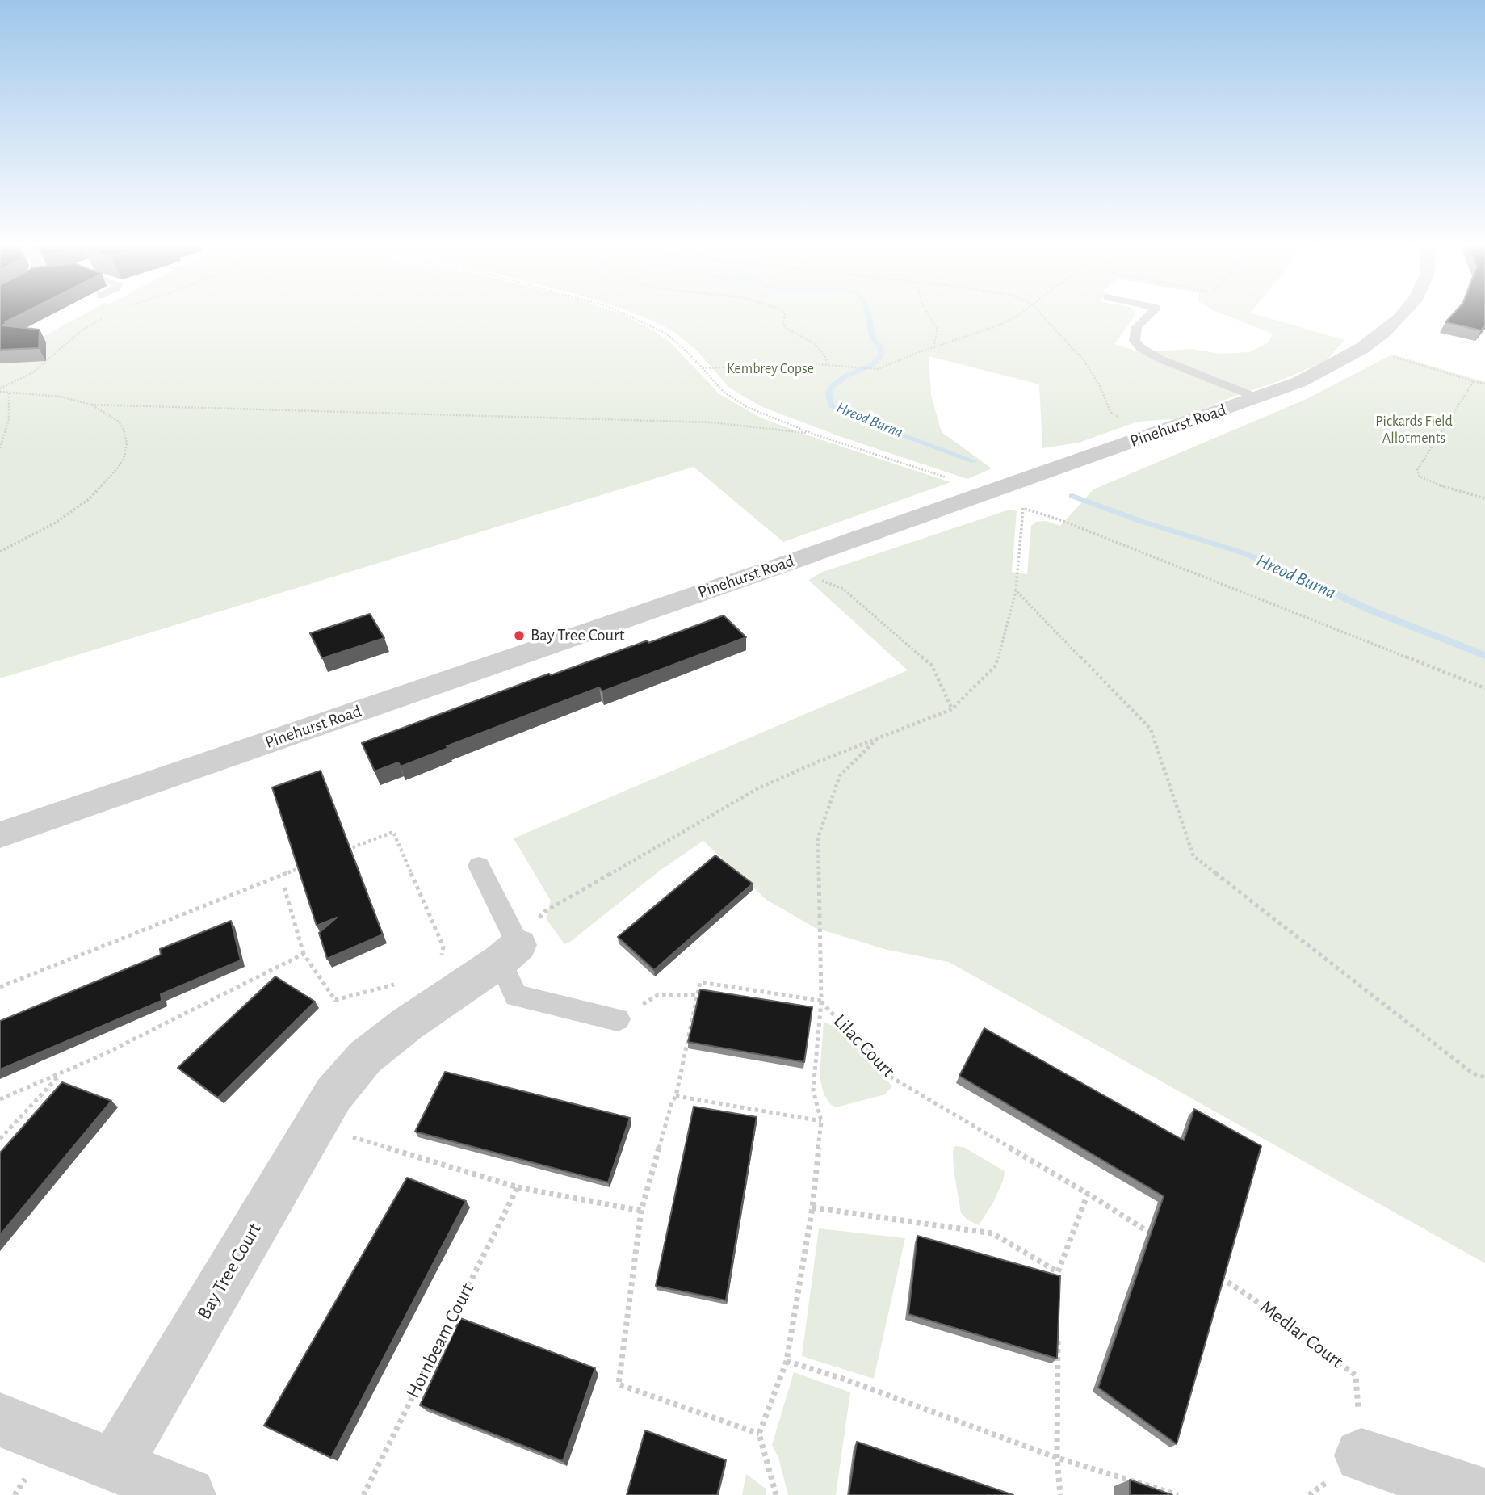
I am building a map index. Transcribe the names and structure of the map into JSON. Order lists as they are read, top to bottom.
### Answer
{
  "streets": {
    "street": ["Pinehurst Road", "Bay Tree Court"],
    "path": ["Lilac Court", "Medlar Court", "Hornbeam Court"]
  },
  "water": ["Hreod Burna"],
  "parks": ["Kembrey Copse", "Pickards Field Allotments"],
  "places": ["Bay Tree Court"]
}
